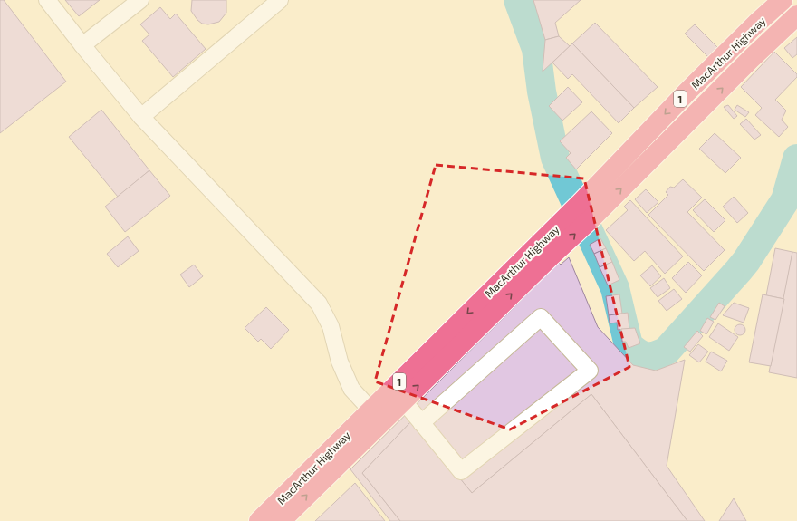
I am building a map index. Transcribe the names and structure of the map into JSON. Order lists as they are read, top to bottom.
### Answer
{
  "streets": {
    "highway": ["MacArthur Highway", "1"]
  }
}
